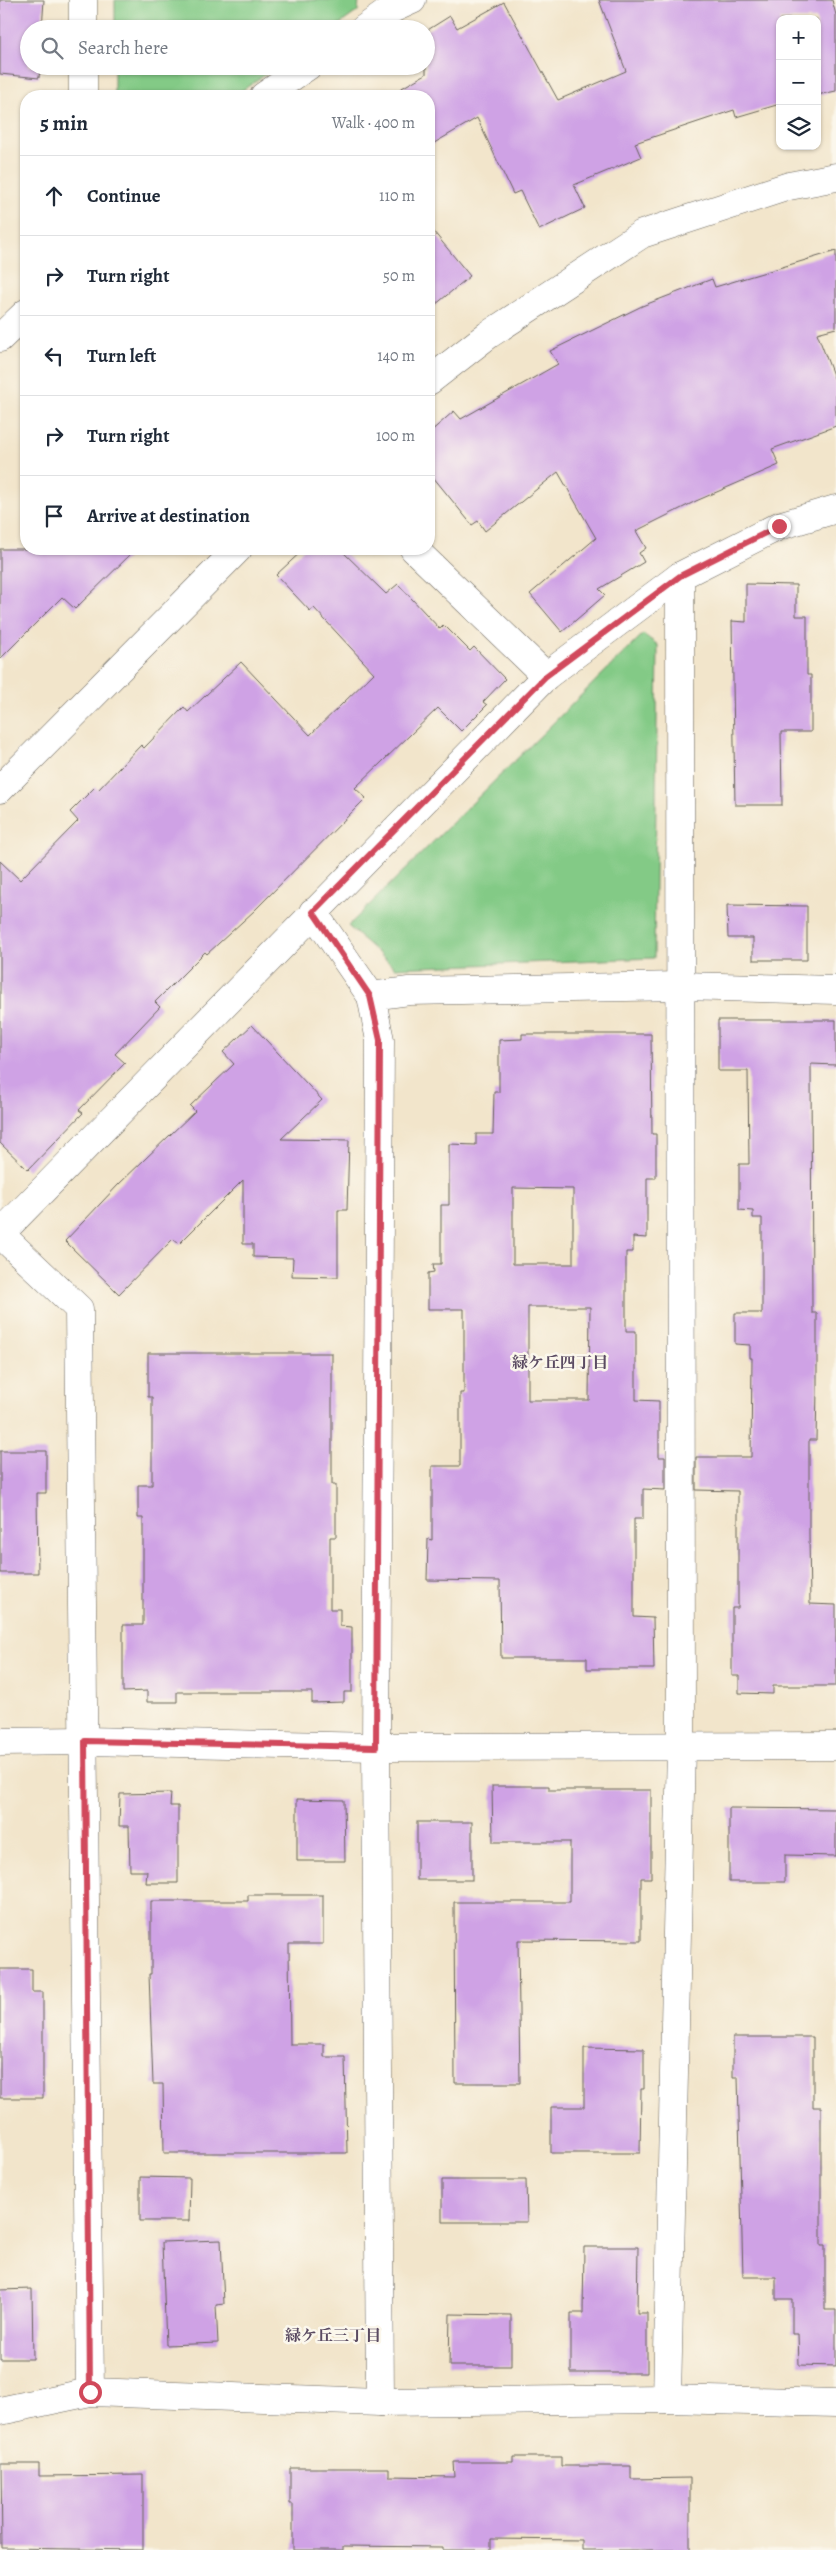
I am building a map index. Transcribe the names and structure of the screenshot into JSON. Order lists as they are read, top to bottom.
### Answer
{
  "districts": ["緑ケ丘四丁目", "緑ケ丘三丁目"],
  "page": {
    "map_buttons": ["+", "−"],
    "search": "Search here",
    "heading": ["5 min", "Walk · 400 m"],
    "list": [
      ["Continue", "110 m"],
      ["Turn right", "50 m"],
      ["Turn left", "140 m"],
      ["Turn right", "100 m"],
      "Arrive at destination"
    ]
  }
}
